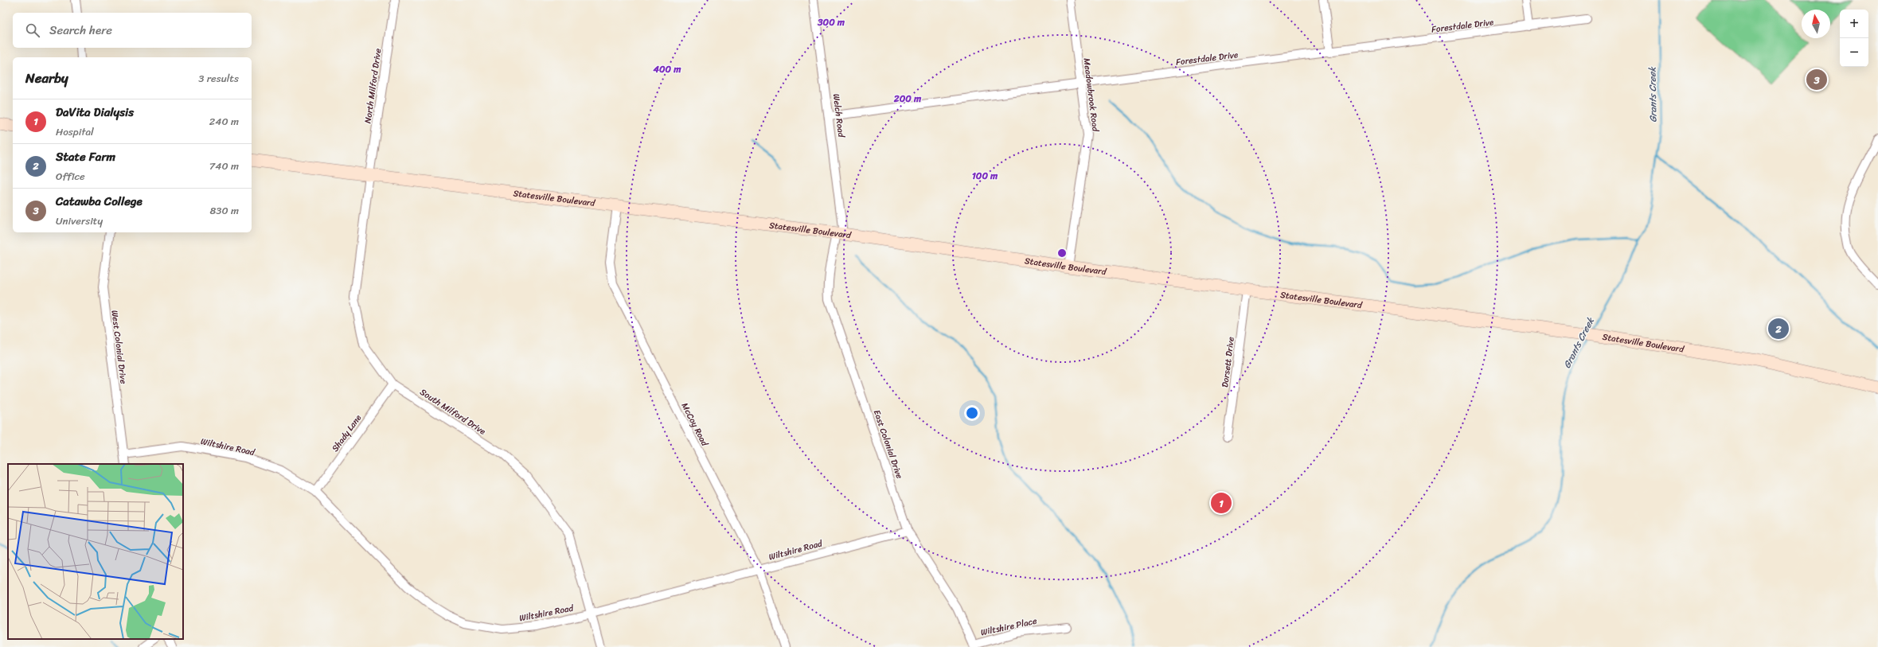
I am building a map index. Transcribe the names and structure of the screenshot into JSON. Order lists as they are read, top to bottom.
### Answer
{
  "streets": {
    "main road": ["Statesville Boulevard"],
    "street": [
      "Forestdale Drive",
      "North Milford Drive",
      "Meadowbrook Road",
      "Welch Road",
      "West Colonial Drive",
      "Dorsett Drive",
      "South Milford Drive",
      "McCoy Road",
      "Shady Lane",
      "East Colonial Drive",
      "Wiltshire Road",
      "Wiltshire Place"
    ]
  },
  "crossings": [
    ["Forestdale Drive", "Meadowbrook Road"],
    ["Forestdale Drive", "Welch Road"],
    ["North Milford Drive", "Statesville Boulevard"],
    ["North Milford Drive", "South Milford Drive"],
    ["Meadowbrook Road", "Statesville Boulevard"],
    ["Welch Road", "Statesville Boulevard"],
    ["Welch Road", "East Colonial Drive"],
    ["Statesville Boulevard", "Dorsett Drive"],
    ["Statesville Boulevard", "South Milford Drive"],
    ["Statesville Boulevard", "McCoy Road"],
    ["Statesville Boulevard", "East Colonial Drive"],
    ["West Colonial Drive", "Wiltshire Road"],
    ["South Milford Drive", "Shady Lane"],
    ["South Milford Drive", "Wiltshire Road"],
    ["McCoy Road", "Wiltshire Road"],
    ["Shady Lane", "Wiltshire Road"],
    ["East Colonial Drive", "Wiltshire Road"],
    ["East Colonial Drive", "Wiltshire Place"]
  ],
  "water": ["Grants Creek"],
  "north": "top",
  "page": {
    "map_buttons": ["+", "−"],
    "search": "Search here",
    "heading": ["Nearby", "3 results"],
    "pins": ["3", "2", "1"],
    "list": [
      {
        "mark": "1",
        "name": "DaVita Dialysis",
        "note": "Hospital",
        "value": "240 m"
      },
      {
        "mark": "2",
        "name": "State Farm",
        "note": "Office",
        "value": "740 m"
      },
      {
        "mark": "3",
        "name": "Catawba College",
        "note": "University",
        "value": "830 m"
      }
    ]
  },
  "rings": [
    "300 m",
    "400 m",
    "200 m",
    "100 m"
  ]
}
